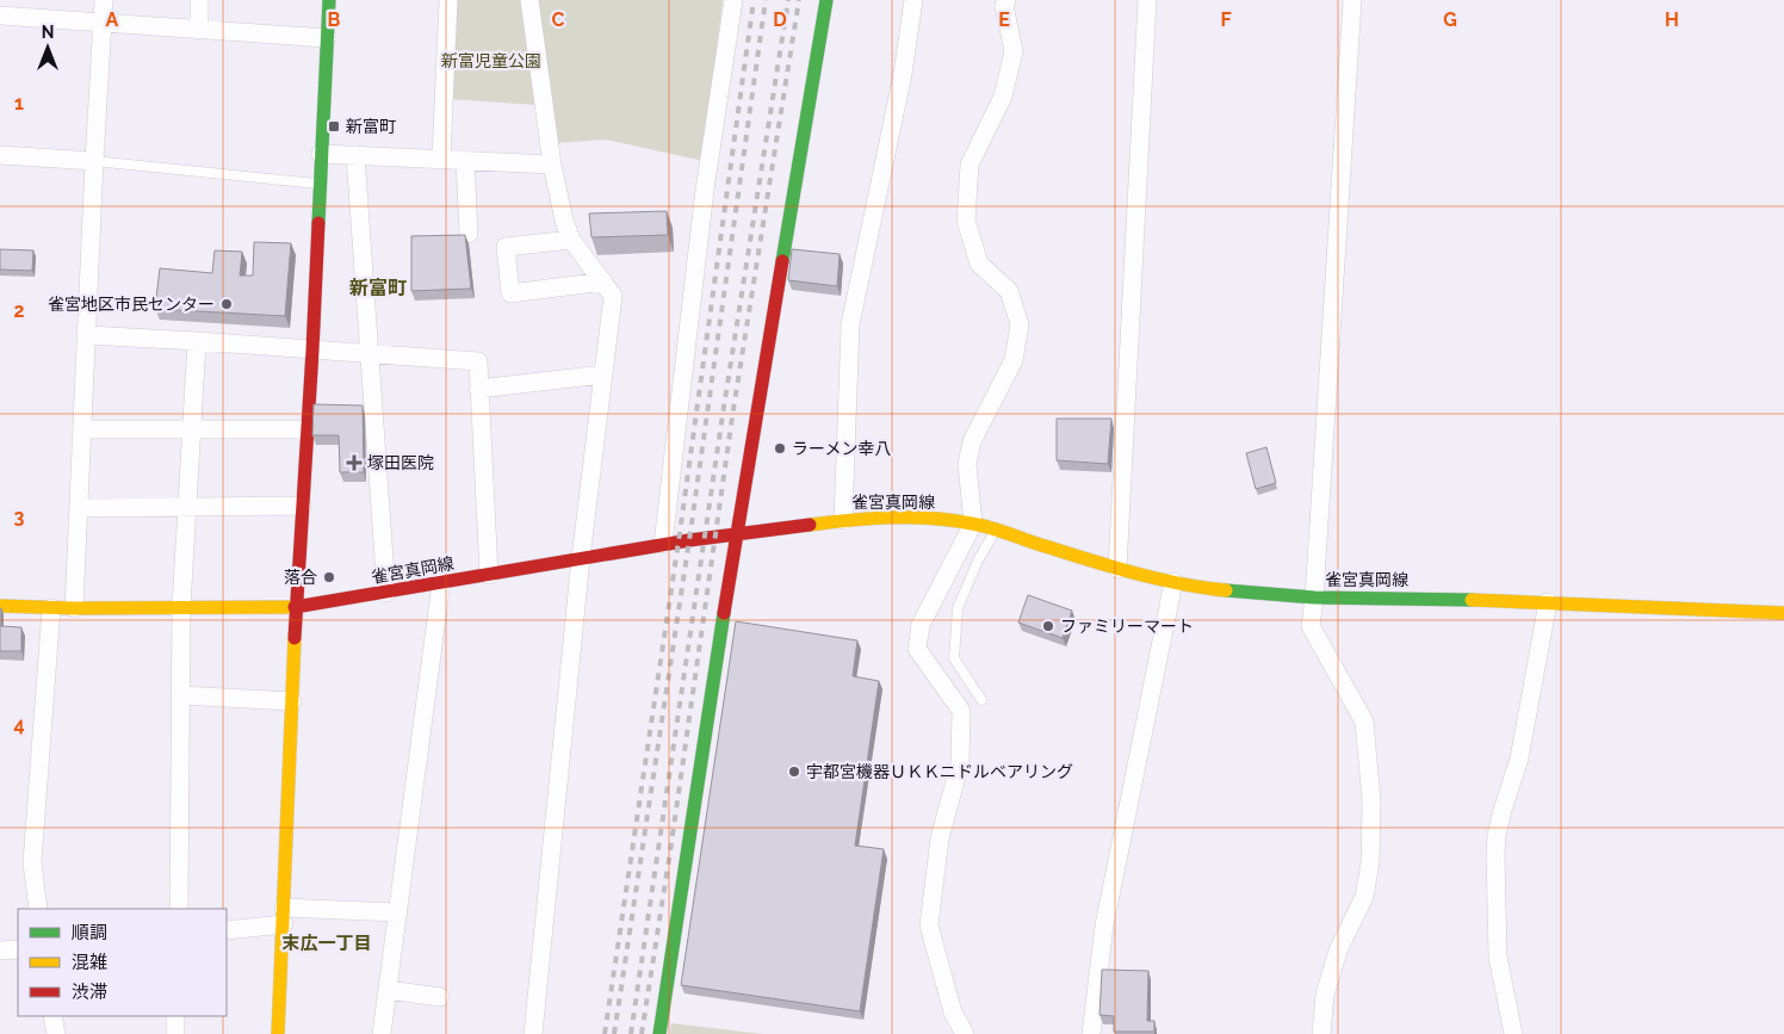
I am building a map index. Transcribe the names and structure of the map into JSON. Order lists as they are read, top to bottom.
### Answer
{
  "streets": {
    "street": ["雀宮真岡線"]
  },
  "districts": ["新富町", "末広一丁目"],
  "parks": ["新富児童公園"],
  "places": {
    "transit": ["新富町"],
    "other": [
      "雀宮地区市民センター",
      "ラーメン幸八",
      "落合",
      "ファミリーマート",
      "宇都宮機器ＵＫＫニドルベアリング"
    ],
    "health": ["塚田医院"]
  },
  "legend": ["順調", "混雑", "渋滞"],
  "north": "top",
  "grid": {
    "columns": [
      "A",
      "B",
      "C",
      "D",
      "E",
      "F",
      "G",
      "H"
    ],
    "rows": [
      "1",
      "2",
      "3",
      "4"
    ]
  }
}
